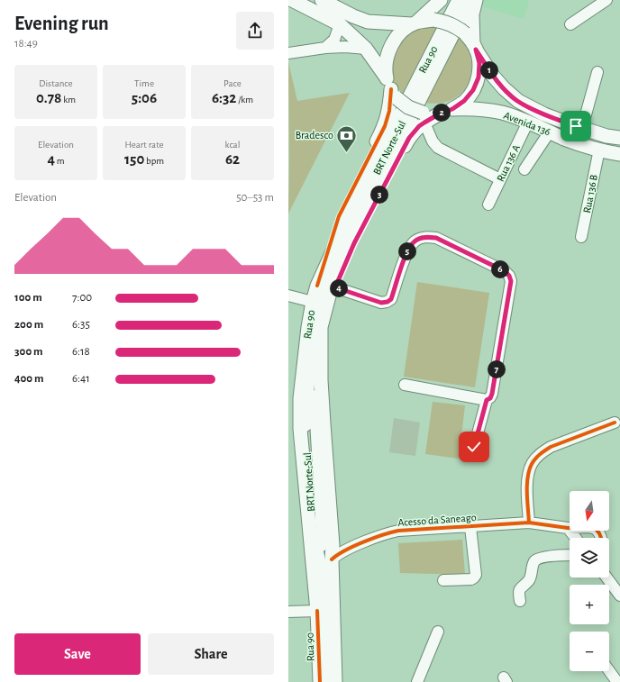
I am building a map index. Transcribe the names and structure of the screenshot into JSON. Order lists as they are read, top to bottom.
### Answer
{
  "streets": {
    "main road": ["Rua 90", "Avenida 136"],
    "street": [
      "BRT Norte-Sul",
      "Rua 136 A",
      "Rua 136 B",
      "Acesso da Saneago"
    ]
  },
  "crossings": [
    ["Rua 90", "Acesso da Saneago"],
    ["Avenida 136", "Rua 136 A"],
    ["Avenida 136", "Rua 136 B"]
  ],
  "places": {
    "bank": ["Bradesco"]
  },
  "north": "bottom",
  "page": {
    "heading": ["Evening run", "18:49"],
    "stats": [
      ["Distance", "0.78 km"],
      ["Time", "5:06"],
      ["Pace", "6:32 /km"],
      ["Elevation", "4 m"],
      ["Heart rate", "150 bpm"],
      ["kcal", "62"]
    ],
    "pins": [
      "1",
      "2",
      "3",
      "5",
      "6",
      "4",
      "7"
    ],
    "chart": ["Elevation", "50–53 m"],
    "list": [
      {
        "name": "100 m",
        "note": "7:00"
      },
      {
        "name": "200 m",
        "note": "6:35"
      },
      {
        "name": "300 m",
        "note": "6:18"
      },
      {
        "name": "400 m",
        "note": "6:41"
      }
    ],
    "map_buttons": ["+", "−"],
    "buttons": ["Save", "Share"]
  }
}
